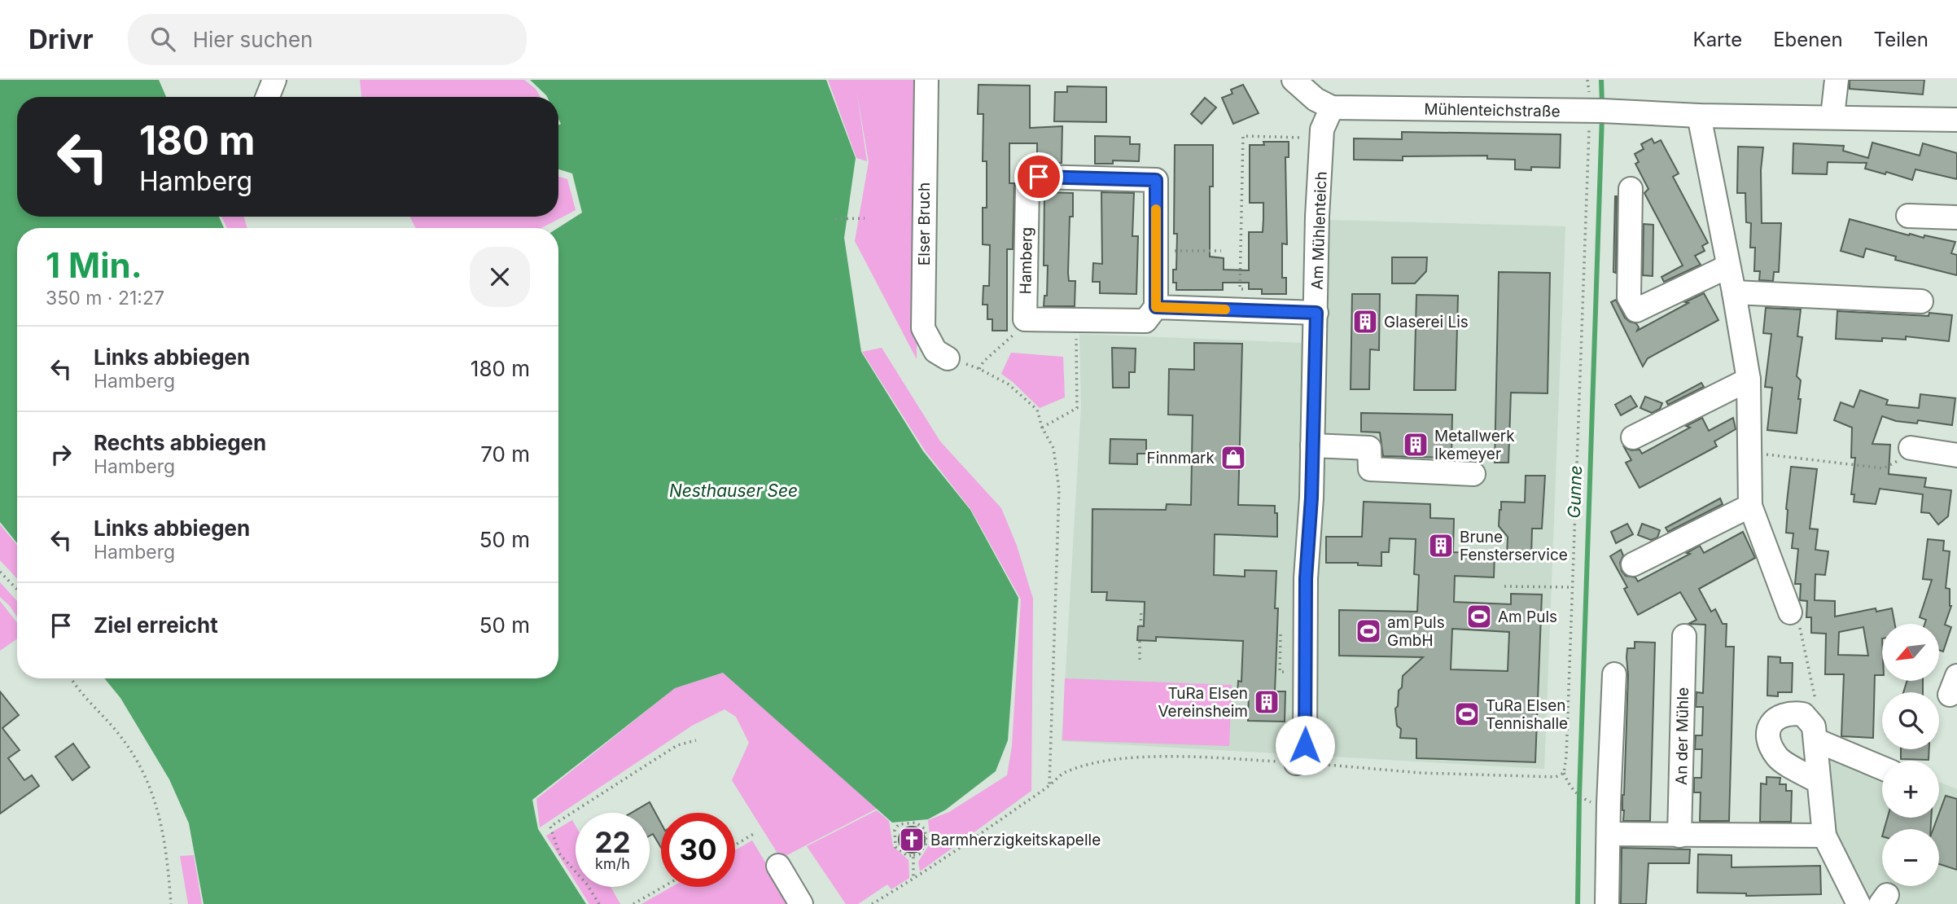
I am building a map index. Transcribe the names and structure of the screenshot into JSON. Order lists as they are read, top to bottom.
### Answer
{
  "streets": {
    "street": [
      "Mühlenteichstraße",
      "Elser Bruch",
      "Am Mühlenteich",
      "Hamberg",
      "An der Mühle"
    ]
  },
  "crossings": [
    ["Mühlenteichstraße", "Am Mühlenteich"]
  ],
  "water": ["Nesthauser See", "Gunne"],
  "places": {
    "building": [
      "Glaserei Lis",
      "Metallwerk Ikemeyer",
      "Brune Fensterservice",
      "TuRa Elsen Vereinsheim"
    ],
    "shop": ["Finnmark"],
    "sports": ["Am Puls", "am Puls GmbH", "TuRa Elsen Tennishalle"],
    "church": ["Barmherzigkeitskapelle"]
  },
  "north": "bottom left",
  "page": {
    "header": "Drivr",
    "search": "Hier suchen",
    "nav": ["Karte", "Ebenen", "Teilen"],
    "turn": ["180 m", "Hamberg"],
    "heading": ["1 Min.", "350 m · 21:27"],
    "list": [
      {
        "name": "Links abbiegen",
        "note": "Hamberg",
        "value": "180 m"
      },
      {
        "name": "Rechts abbiegen",
        "note": "Hamberg",
        "value": "70 m"
      },
      {
        "name": "Links abbiegen",
        "note": "Hamberg",
        "value": "50 m"
      },
      {
        "name": "Ziel erreicht",
        "value": "50 m"
      }
    ],
    "map_buttons": ["+", "−"],
    "speed": "22 km/h",
    "limit": "30"
  }
}
